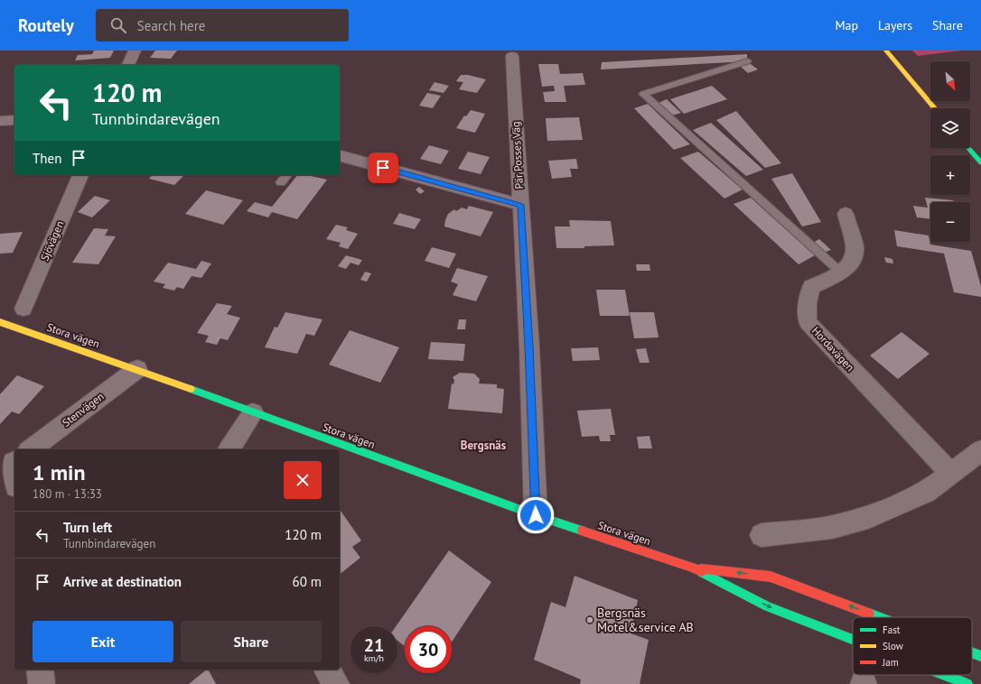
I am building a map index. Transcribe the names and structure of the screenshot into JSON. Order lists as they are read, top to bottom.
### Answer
{
  "streets": {
    "street": [
      "Pär Posses Väg",
      "Sjövägen",
      "Stora vägen",
      "Hordavägen",
      "Stenvägen"
    ]
  },
  "crossings": [
    ["Pär Posses Väg", "Stora vägen"],
    ["Stora vägen", "Stenvägen"]
  ],
  "districts": ["Bergsnäs"],
  "places": ["Bergsnäs Motel&service AB"],
  "legend": ["Fast", "Slow", "Jam"],
  "north": "bottom right",
  "page": {
    "header": "Routely",
    "search": "Search here",
    "nav": ["Map", "Layers", "Share"],
    "map_buttons": ["+", "−"],
    "turn": ["120 m", "Tunnbindarevägen"],
    "then": "Then",
    "heading": ["1 min", "180 m · 13:33"],
    "list": [
      {
        "name": "Turn left",
        "note": "Tunnbindarevägen",
        "value": "120 m"
      },
      {
        "name": "Arrive at destination",
        "value": "60 m"
      }
    ],
    "buttons": ["Exit", "Share"],
    "speed": "21 km/h",
    "limit": "30"
  }
}
